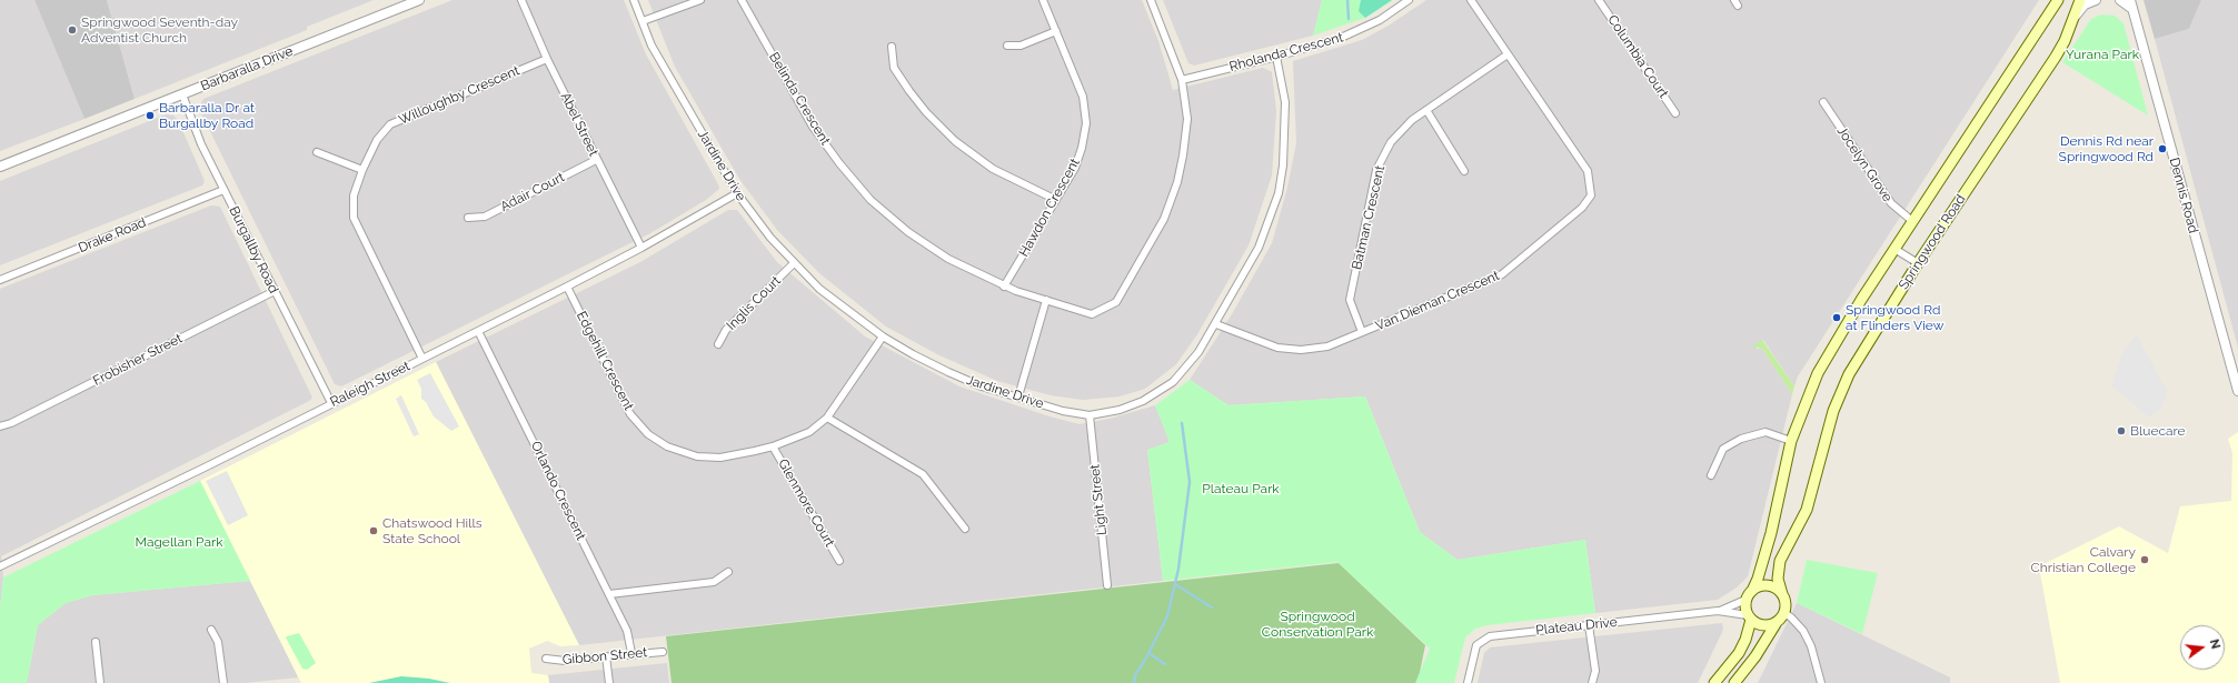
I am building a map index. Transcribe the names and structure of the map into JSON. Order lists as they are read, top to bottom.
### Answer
{
  "streets": {
    "main road": ["Springwood Road"],
    "street": [
      "Rholanda Crescent",
      "Columbia Court",
      "Barbaralla Drive",
      "Willoughby Crescent",
      "Belinda Crescent",
      "Abel Street",
      "Jocelyn Grove",
      "Jardine Drive",
      "Adair Court",
      "Dennis Road",
      "Hawdon Crescent",
      "Batman Crescent",
      "Drake Road",
      "Burgallby Road",
      "Van Dieman Crescent",
      "Inglis Court",
      "Frobisher Street",
      "Edgehill Crescent",
      "Raleigh Street",
      "Orlando Crescent",
      "Light Street",
      "Glenmore Court",
      "Plateau Drive",
      "Gibbon Street"
    ]
  },
  "crossings": [
    ["Rholanda Crescent", "Belinda Crescent"],
    ["Rholanda Crescent", "Jardine Drive"],
    ["Barbaralla Drive", "Burgallby Road"],
    ["Willoughby Crescent", "Abel Street"],
    ["Willoughby Crescent", "Raleigh Street"],
    ["Belinda Crescent", "Hawdon Crescent"],
    ["Abel Street", "Adair Court"],
    ["Abel Street", "Raleigh Street"],
    ["Jardine Drive", "Van Dieman Crescent"],
    ["Jardine Drive", "Inglis Court"],
    ["Jardine Drive", "Edgehill Crescent"],
    ["Jardine Drive", "Raleigh Street"],
    ["Jardine Drive", "Light Street"],
    ["Batman Crescent", "Van Dieman Crescent"],
    ["Drake Road", "Burgallby Road"],
    ["Springwood Road", "Plateau Drive"],
    ["Burgallby Road", "Frobisher Street"],
    ["Burgallby Road", "Raleigh Street"],
    ["Edgehill Crescent", "Raleigh Street"],
    ["Edgehill Crescent", "Glenmore Court"],
    ["Raleigh Street", "Orlando Crescent"],
    ["Orlando Crescent", "Gibbon Street"]
  ],
  "parks": [
    "Yurana Park",
    "Plateau Park",
    "Magellan Park",
    "Springwood Conservation Park"
  ],
  "places": [
    "Springwood Seventh-day Adventist Church",
    "Barbaralla Dr at Burgallby Road",
    "Dennis Rd near Springwood Rd",
    "Springwood Rd at Flinders View",
    "Bluecare",
    "Chatswood Hills State School",
    "Calvary Christian College"
  ],
  "north": "right"
}
